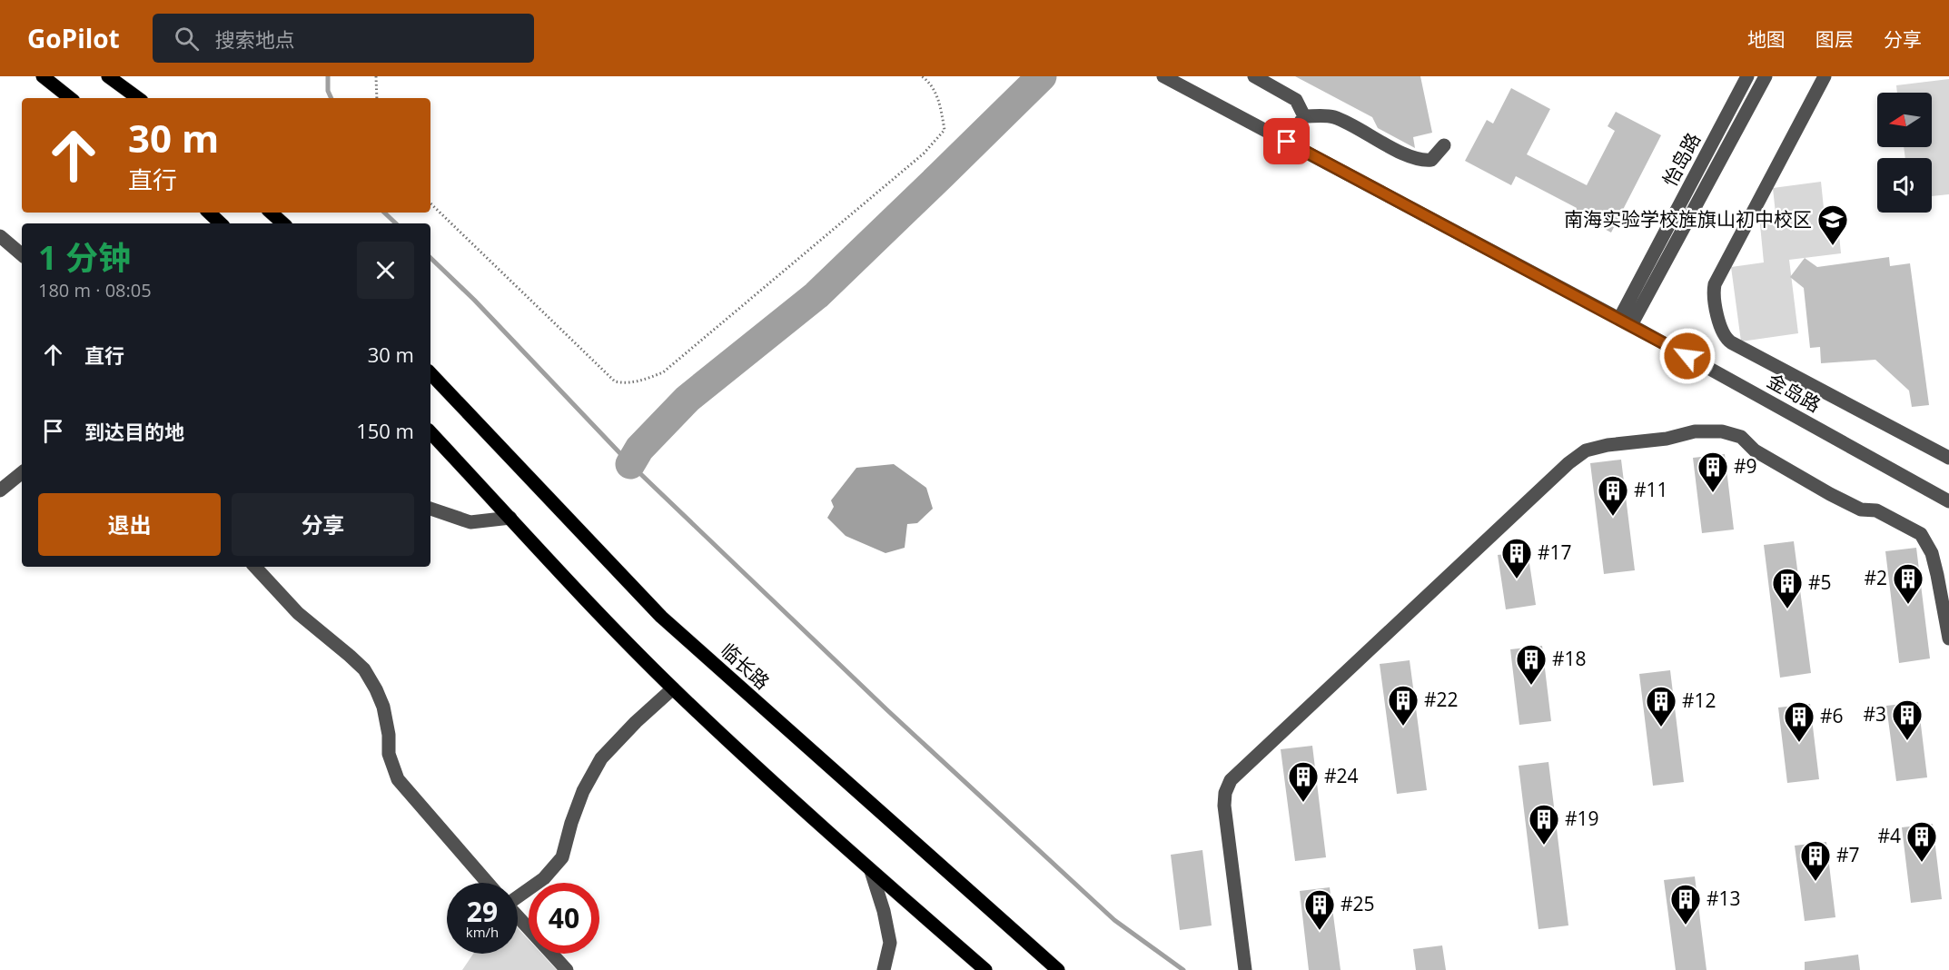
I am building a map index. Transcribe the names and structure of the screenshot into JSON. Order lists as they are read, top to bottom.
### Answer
{
  "streets": {
    "main road": ["临长路"],
    "street": ["怡岛路", "金岛路"]
  },
  "crossings": [
    ["怡岛路", "金岛路"]
  ],
  "places": {
    "school or university": ["南海实验学校旌旗山初中校区"],
    "building": [
      "#9",
      "#11",
      "#17",
      "#2",
      "#5",
      "#18",
      "#22",
      "#12",
      "#3",
      "#6",
      "#24",
      "#19",
      "#4",
      "#7",
      "#13",
      "#25"
    ]
  },
  "north": "left",
  "page": {
    "header": "GoPilot",
    "search": "搜索地点",
    "nav": ["地图", "图层", "分享"],
    "turn": ["30 m", "直行"],
    "heading": ["1 分钟", "180 m · 08:05"],
    "list": [
      {
        "name": "直行",
        "value": "30 m"
      },
      {
        "name": "到达目的地",
        "value": "150 m"
      }
    ],
    "buttons": ["退出", "分享"],
    "speed": "29 km/h",
    "limit": "40"
  }
}
